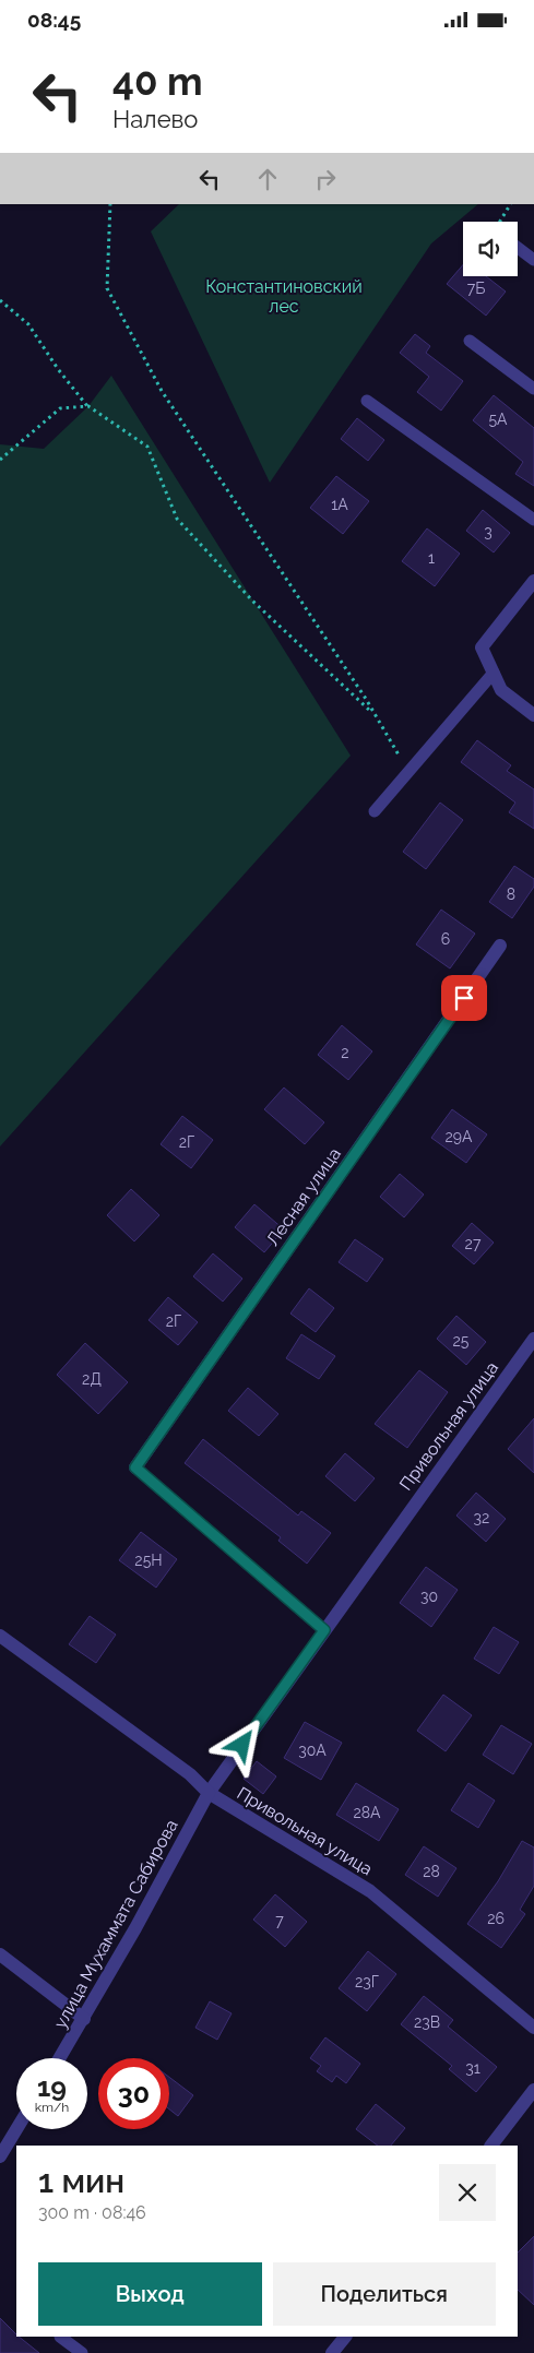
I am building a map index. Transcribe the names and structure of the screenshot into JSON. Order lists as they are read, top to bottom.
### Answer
{
  "streets": {
    "street": ["Лесная улица", "Привольная улица", "улица Мухаммата Сабирова"]
  },
  "crossings": [
    ["Привольная улица", "улица Мухаммата Сабирова"]
  ],
  "parks": ["Константиновский лес"],
  "house_numbers": [
    "7Б",
    "5А",
    "1А",
    "3",
    "1",
    "8",
    "6",
    "2",
    "29А",
    "2Г",
    "27",
    "2Г",
    "25",
    "2Д",
    "32",
    "25Н",
    "30",
    "30А",
    "28А",
    "28",
    "26",
    "7",
    "23Г",
    "23В",
    "31"
  ],
  "page": {
    "status": "08:45",
    "turn": ["40 m", "Налево"],
    "speed": "19 km/h",
    "limit": "30",
    "heading": ["1 мин", "300 m · 08:46"],
    "buttons": ["Выход", "Поделиться"]
  }
}
